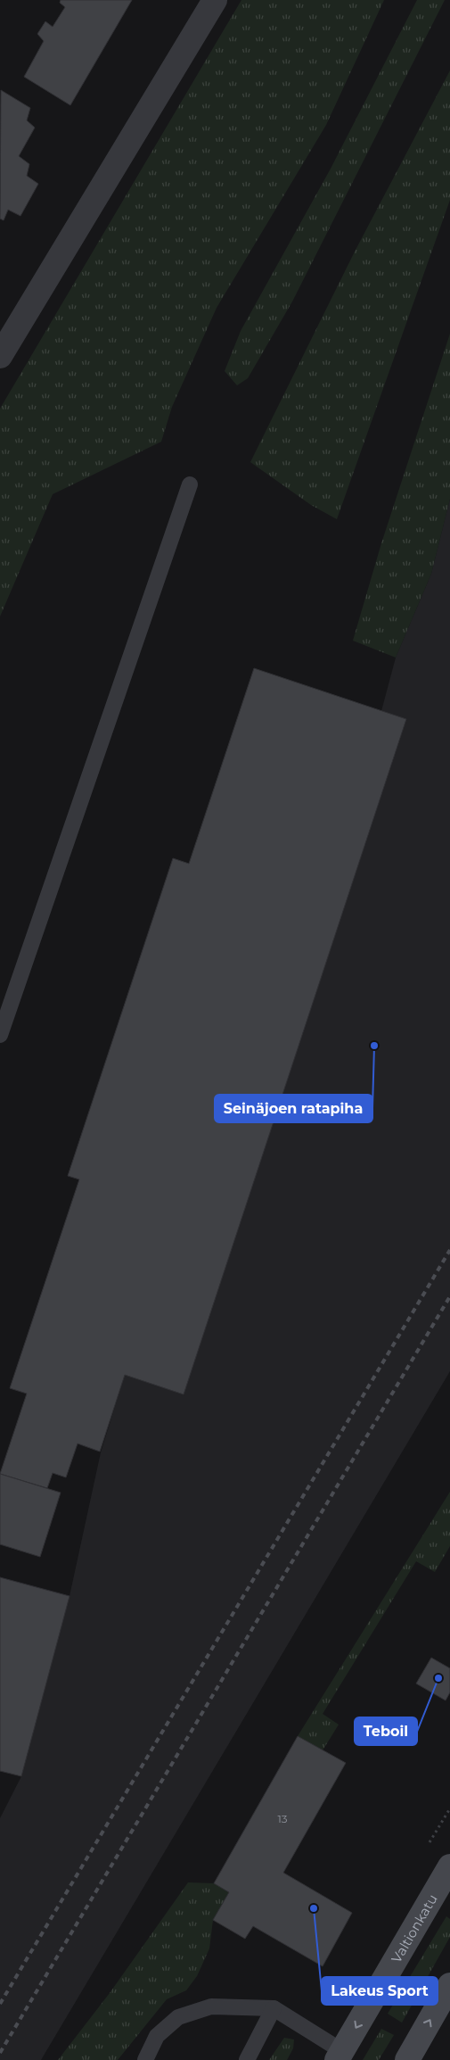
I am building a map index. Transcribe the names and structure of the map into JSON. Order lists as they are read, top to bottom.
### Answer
{
  "streets": {
    "main road": ["Valtionkatu"]
  },
  "places": ["Seinäjoen ratapiha", "Teboil", "Lakeus Sport"],
  "house_numbers": ["13"]
}
